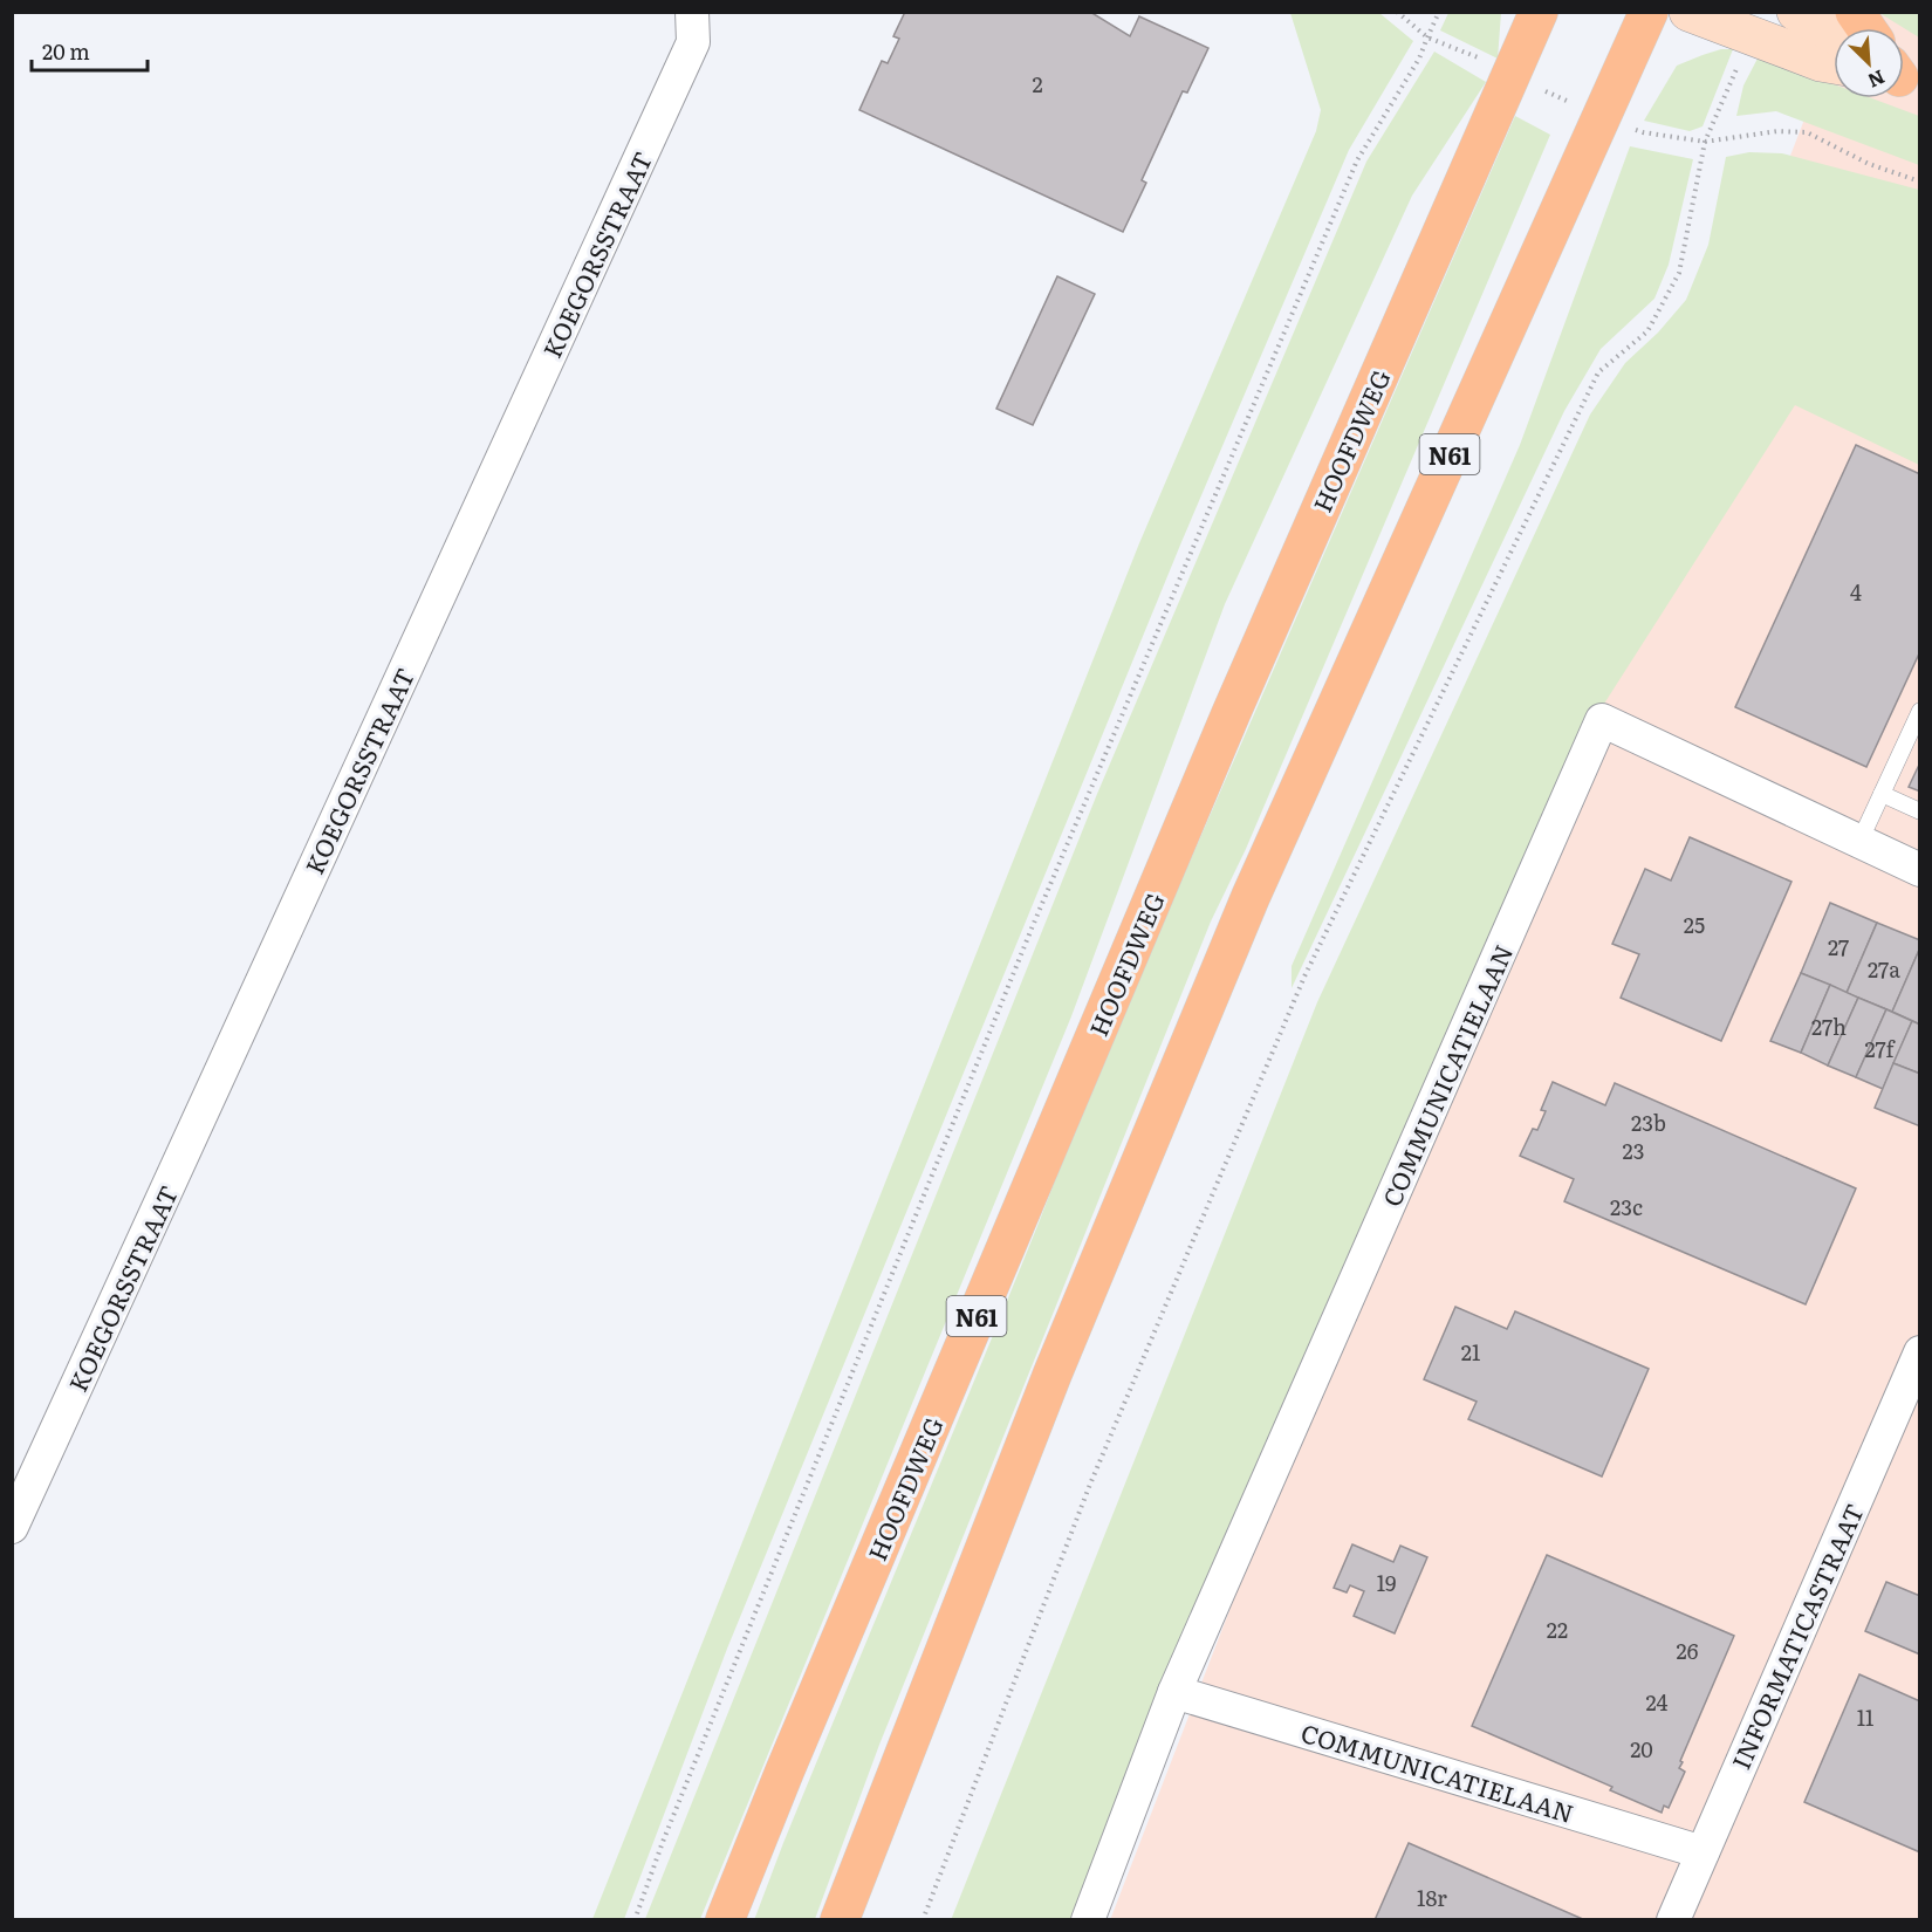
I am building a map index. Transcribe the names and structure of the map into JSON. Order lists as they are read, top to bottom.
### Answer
{
  "streets": {
    "main road": ["HOOFDWEG", "N61"],
    "street": ["KOEGORSSTRAAT", "COMMUNICATIELAAN", "INFORMATICASTRAAT"]
  },
  "crossings": [
    ["COMMUNICATIELAAN", "INFORMATICASTRAAT"]
  ],
  "house_numbers": [
    "2",
    "4",
    "25",
    "27",
    "27a",
    "27h",
    "27f",
    "23b",
    "23",
    "23c",
    "21",
    "19",
    "22",
    "26",
    "24",
    "11",
    "20",
    "18r"
  ],
  "scale_bar": "20 m",
  "north": "bottom right"
}
